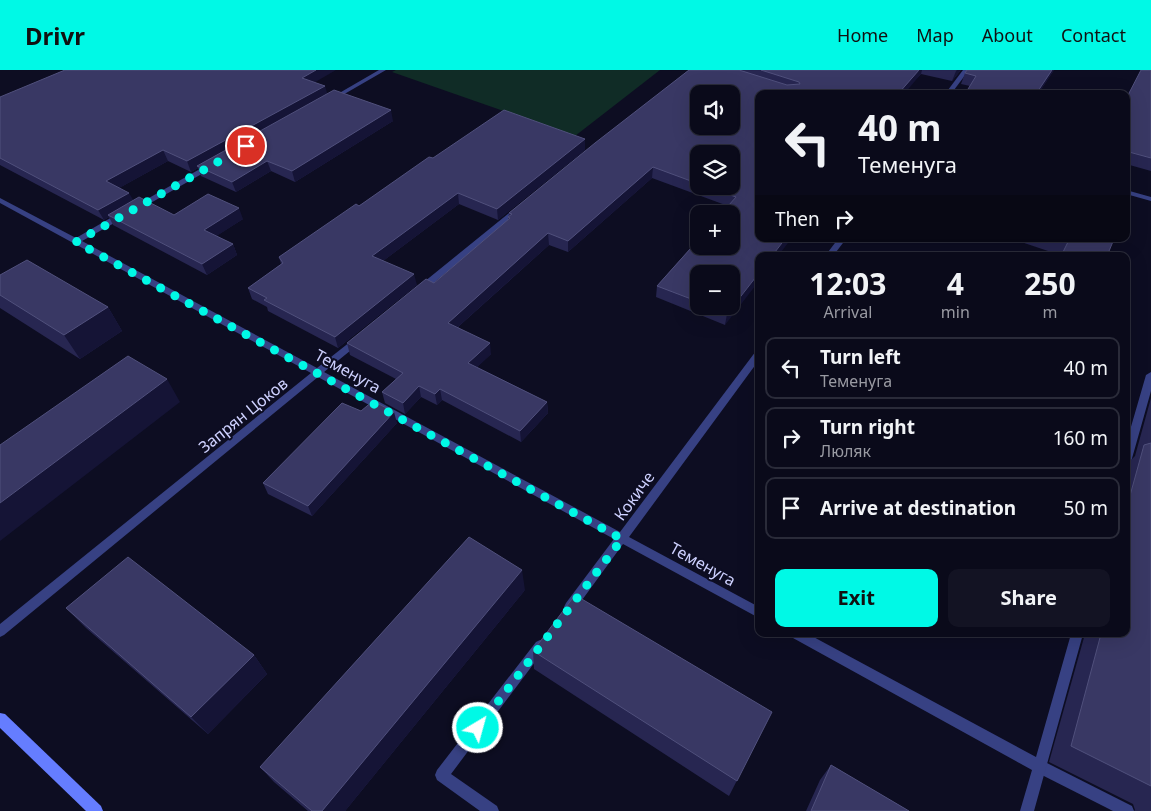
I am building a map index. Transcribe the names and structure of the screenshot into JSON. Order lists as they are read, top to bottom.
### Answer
{
  "streets": {
    "street": ["Теменуга", "Запрян Цоков", "Кокиче"]
  },
  "crossings": [
    ["Теменуга", "Запрян Цоков"],
    ["Теменуга", "Кокиче"]
  ],
  "page": {
    "header": "Drivr",
    "nav": [
      "Home",
      "Map",
      "About",
      "Contact"
    ],
    "map_buttons": ["+", "−"],
    "turn": ["40 m", "Теменуга"],
    "then": "Then",
    "eta": [
      "12:03",
      "Arrival",
      "4",
      "min",
      "250",
      "m"
    ],
    "list": [
      {
        "name": "Turn left",
        "note": "Теменуга",
        "value": "40 m"
      },
      {
        "name": "Turn right",
        "note": "Люляк",
        "value": "160 m"
      },
      {
        "name": "Arrive at destination",
        "value": "50 m"
      }
    ],
    "buttons": ["Exit", "Share"]
  }
}
